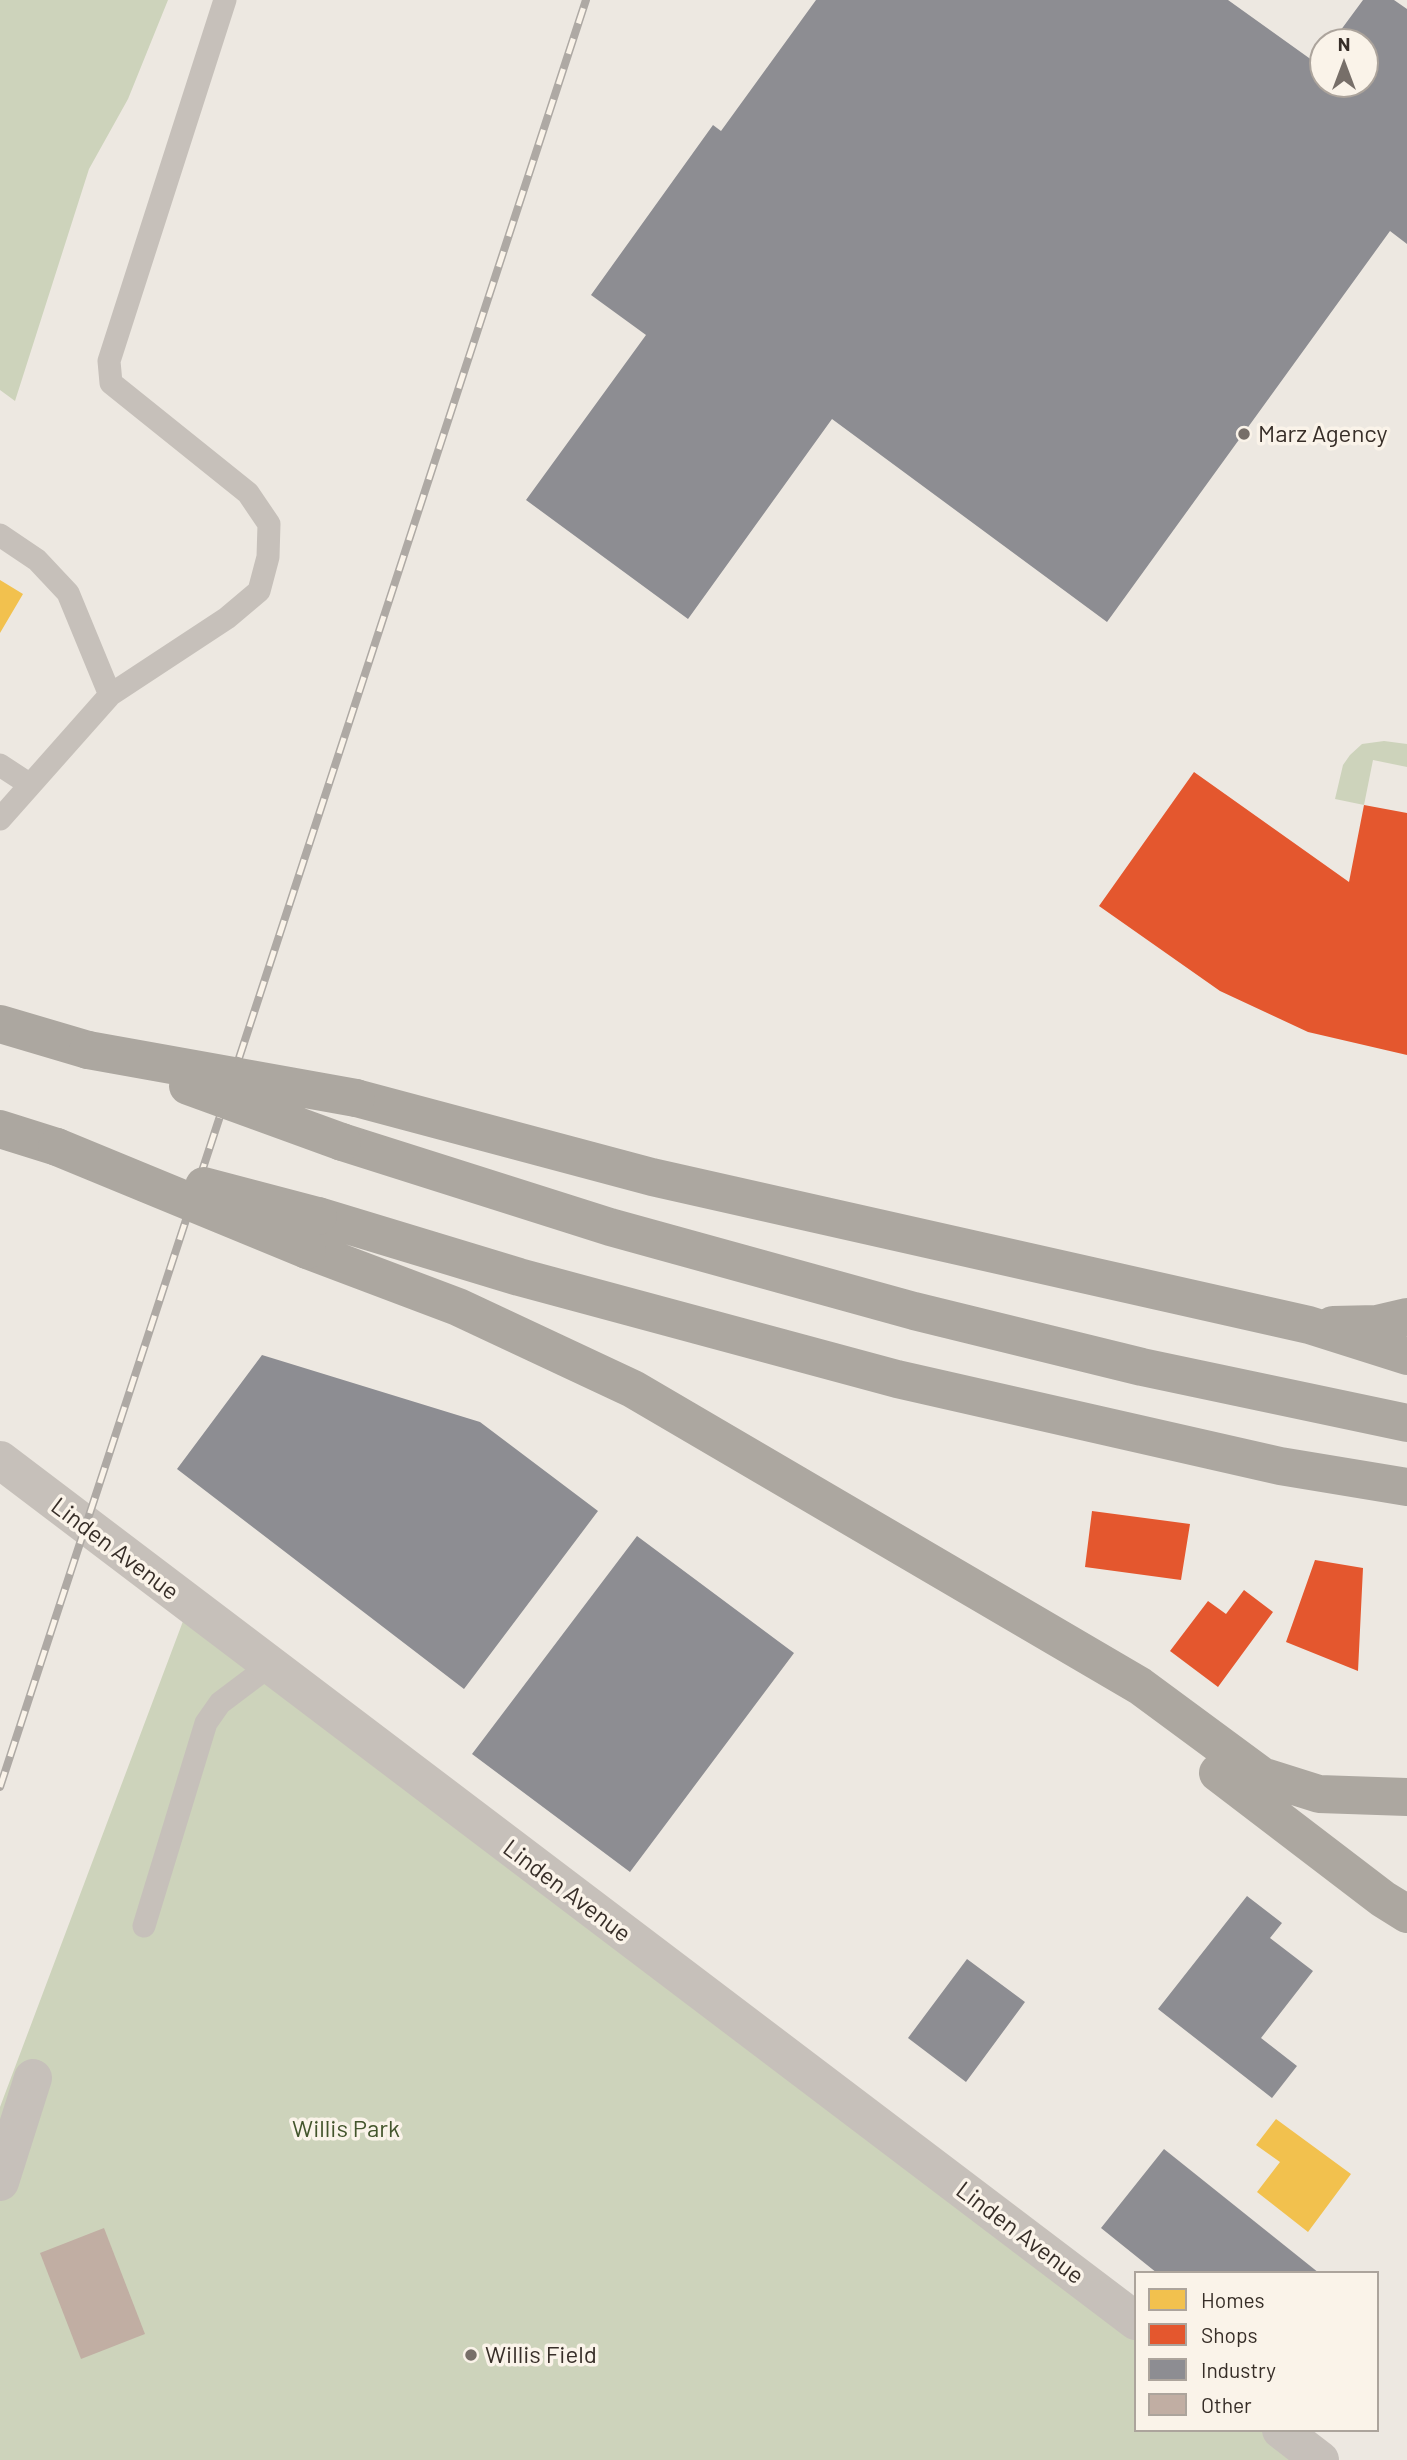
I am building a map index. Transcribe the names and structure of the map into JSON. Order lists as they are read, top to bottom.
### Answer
{
  "streets": {
    "street": ["Linden Avenue"]
  },
  "parks": ["Willis Park"],
  "places": ["Marz Agency", "Willis Field"],
  "legend": [
    "Homes",
    "Shops",
    "Industry",
    "Other"
  ],
  "north": "top"
}
